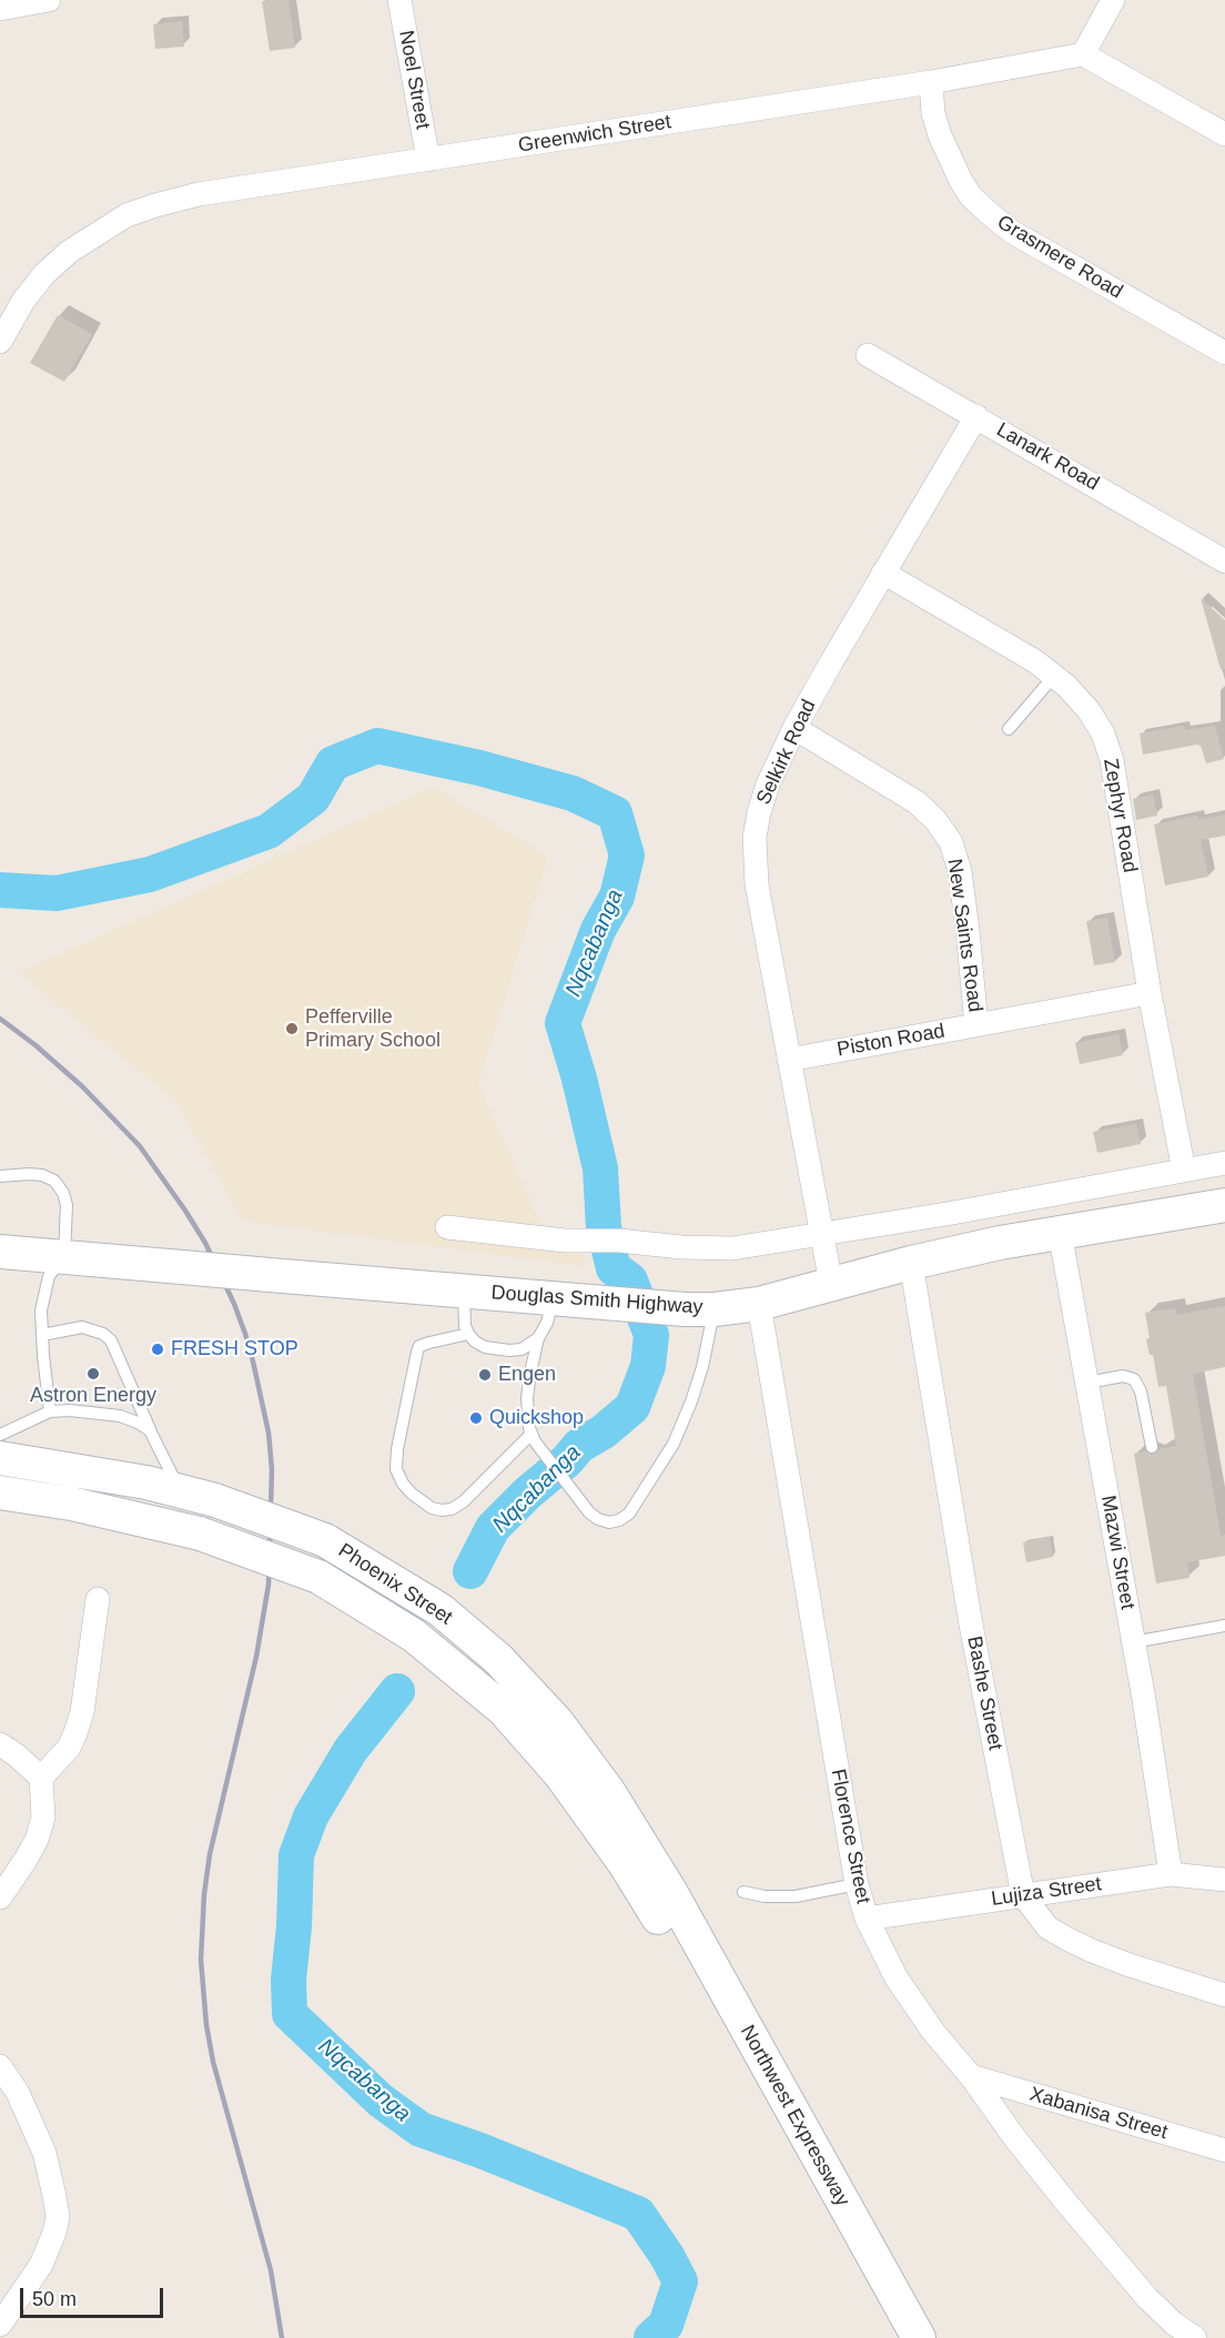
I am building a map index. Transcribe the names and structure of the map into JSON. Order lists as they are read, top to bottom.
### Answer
{
  "streets": {
    "main road": ["Douglas Smith Highway", "Phoenix Street", "Northwest Expressway"],
    "street": [
      "Noel Street",
      "Greenwich Street",
      "Grasmere Road",
      "Lanark Road",
      "Selkirk Road",
      "Zephyr Road",
      "New Saints Road",
      "Piston Road",
      "Mazwi Street",
      "Bashe Street",
      "Florence Street",
      "Lujiza Street",
      "Xabanisa Street"
    ]
  },
  "crossings": [
    ["Noel Street", "Greenwich Street"],
    ["Greenwich Street", "Grasmere Road"],
    ["Lanark Road", "Selkirk Road"],
    ["Selkirk Road", "Zephyr Road"],
    ["Selkirk Road", "New Saints Road"],
    ["Selkirk Road", "Piston Road"],
    ["Selkirk Road", "Douglas Smith Highway"],
    ["Zephyr Road", "Piston Road"],
    ["New Saints Road", "Piston Road"],
    ["Douglas Smith Highway", "Mazwi Street"],
    ["Douglas Smith Highway", "Bashe Street"],
    ["Douglas Smith Highway", "Florence Street"],
    ["Mazwi Street", "Lujiza Street"],
    ["Phoenix Street", "Northwest Expressway"],
    ["Bashe Street", "Lujiza Street"],
    ["Florence Street", "Lujiza Street"],
    ["Florence Street", "Xabanisa Street"]
  ],
  "water": ["Nqcabanga"],
  "places": [
    "Pefferville Primary School",
    "FRESH STOP",
    "Astron Energy",
    "Engen",
    "Quickshop"
  ],
  "scale_bar": "50 m"
}
